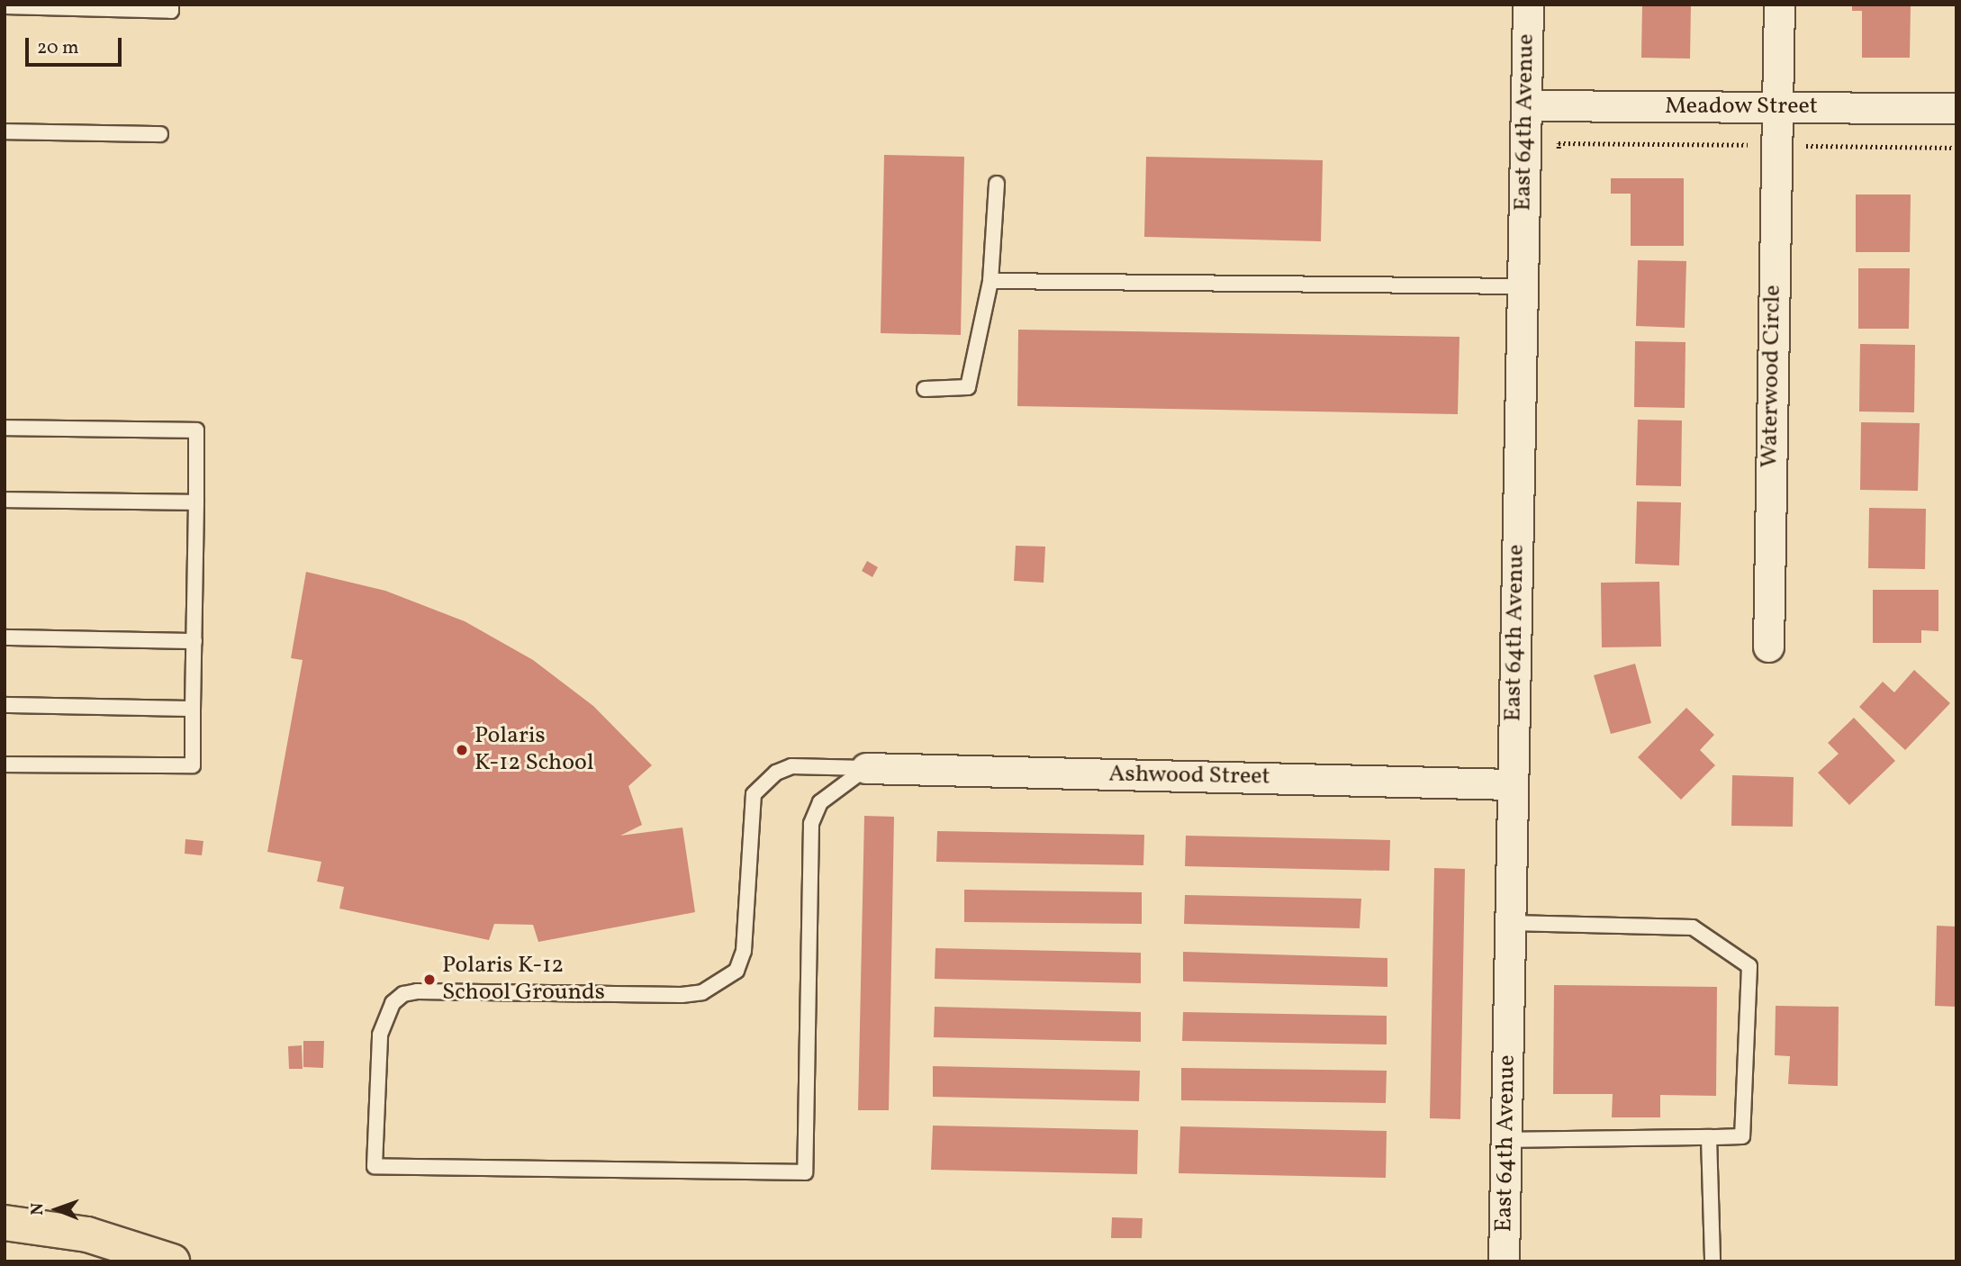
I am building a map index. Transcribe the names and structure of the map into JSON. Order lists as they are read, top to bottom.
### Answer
{
  "streets": {
    "street": [
      "Meadow Street",
      "East 64th Avenue",
      "Waterwood Circle",
      "Ashwood Street"
    ]
  },
  "crossings": [
    ["Meadow Street", "East 64th Avenue"],
    ["Meadow Street", "Waterwood Circle"],
    ["East 64th Avenue", "Ashwood Street"]
  ],
  "places": ["Polaris K-12 School", "Polaris K-12 School Grounds"],
  "scale_bar": "20 m",
  "north": "left"
}
